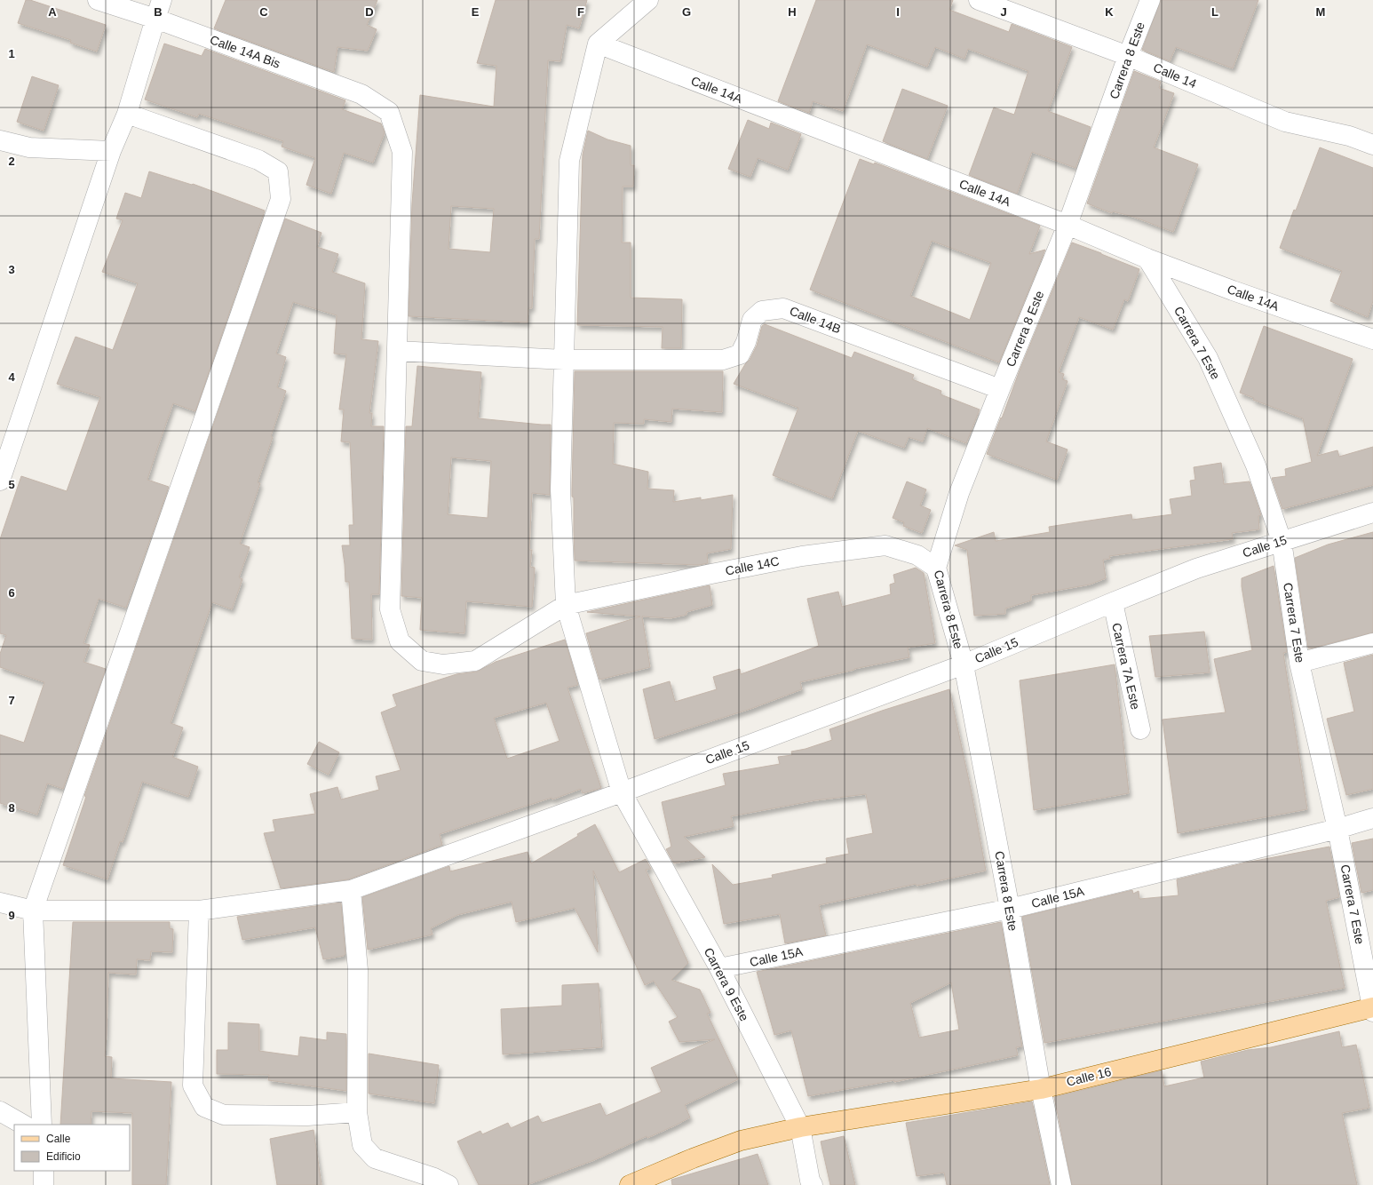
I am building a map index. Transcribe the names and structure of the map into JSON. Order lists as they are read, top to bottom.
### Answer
{
  "streets": {
    "main road": ["Calle 16"],
    "street": [
      "Calle 14A Bis",
      "Carrera 8 Este",
      "Calle 14",
      "Calle 14A",
      "Calle 14B",
      "Carrera 7 Este",
      "Calle 15",
      "Calle 14C",
      "Carrera 7A Este",
      "Calle 15A",
      "Carrera 9 Este"
    ]
  },
  "crossings": [
    ["Calle 14A Bis", "Calle 14C"],
    ["Carrera 8 Este", "Calle 14"],
    ["Carrera 8 Este", "Calle 14A"],
    ["Carrera 8 Este", "Calle 14B"],
    ["Carrera 8 Este", "Calle 15"],
    ["Carrera 8 Este", "Calle 14C"],
    ["Carrera 8 Este", "Calle 15A"],
    ["Carrera 8 Este", "Calle 16"],
    ["Calle 14A", "Carrera 7 Este"],
    ["Calle 14A", "Carrera 9 Este"],
    ["Calle 14B", "Carrera 9 Este"],
    ["Carrera 7 Este", "Calle 15"],
    ["Carrera 7 Este", "Calle 15A"],
    ["Carrera 7 Este", "Calle 16"],
    ["Calle 15", "Carrera 7A Este"],
    ["Calle 15", "Carrera 9 Este"],
    ["Calle 14C", "Carrera 9 Este"],
    ["Calle 15A", "Carrera 9 Este"],
    ["Carrera 9 Este", "Calle 16"]
  ],
  "legend": ["Calle", "Edificio"],
  "grid": {
    "columns": [
      "A",
      "B",
      "C",
      "D",
      "E",
      "F",
      "G",
      "H",
      "I",
      "J",
      "K",
      "L",
      "M"
    ],
    "rows": [
      "1",
      "2",
      "3",
      "4",
      "5",
      "6",
      "7",
      "8",
      "9"
    ]
  }
}
